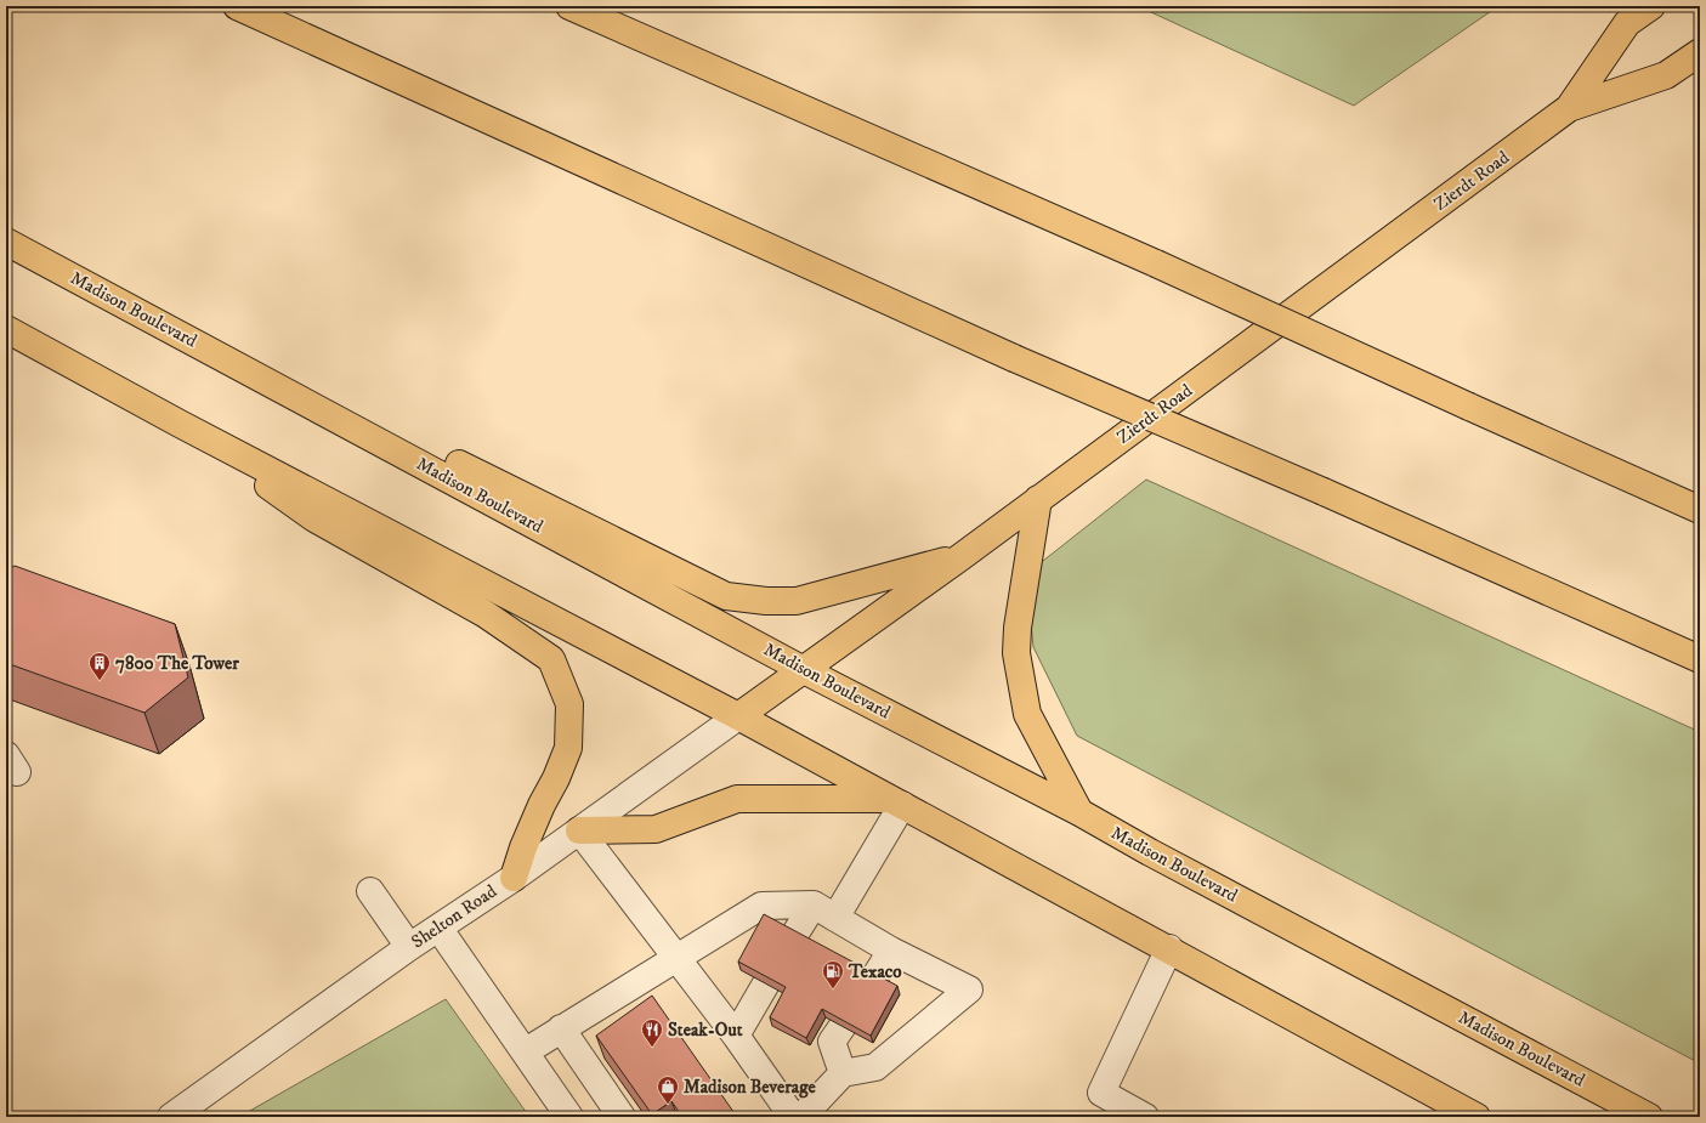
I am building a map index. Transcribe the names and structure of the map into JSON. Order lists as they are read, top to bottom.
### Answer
{
  "streets": {
    "main road": ["Zierdt Road", "Madison Boulevard"],
    "street": ["Shelton Road"]
  },
  "crossings": [
    ["Zierdt Road", "Madison Boulevard"],
    ["Zierdt Road", "Shelton Road"]
  ],
  "places": {
    "building": ["7800 The Tower"],
    "fuel station": ["Texaco"],
    "restaurant": ["Steak-Out"],
    "shop": ["Madison Beverage"]
  }
}
